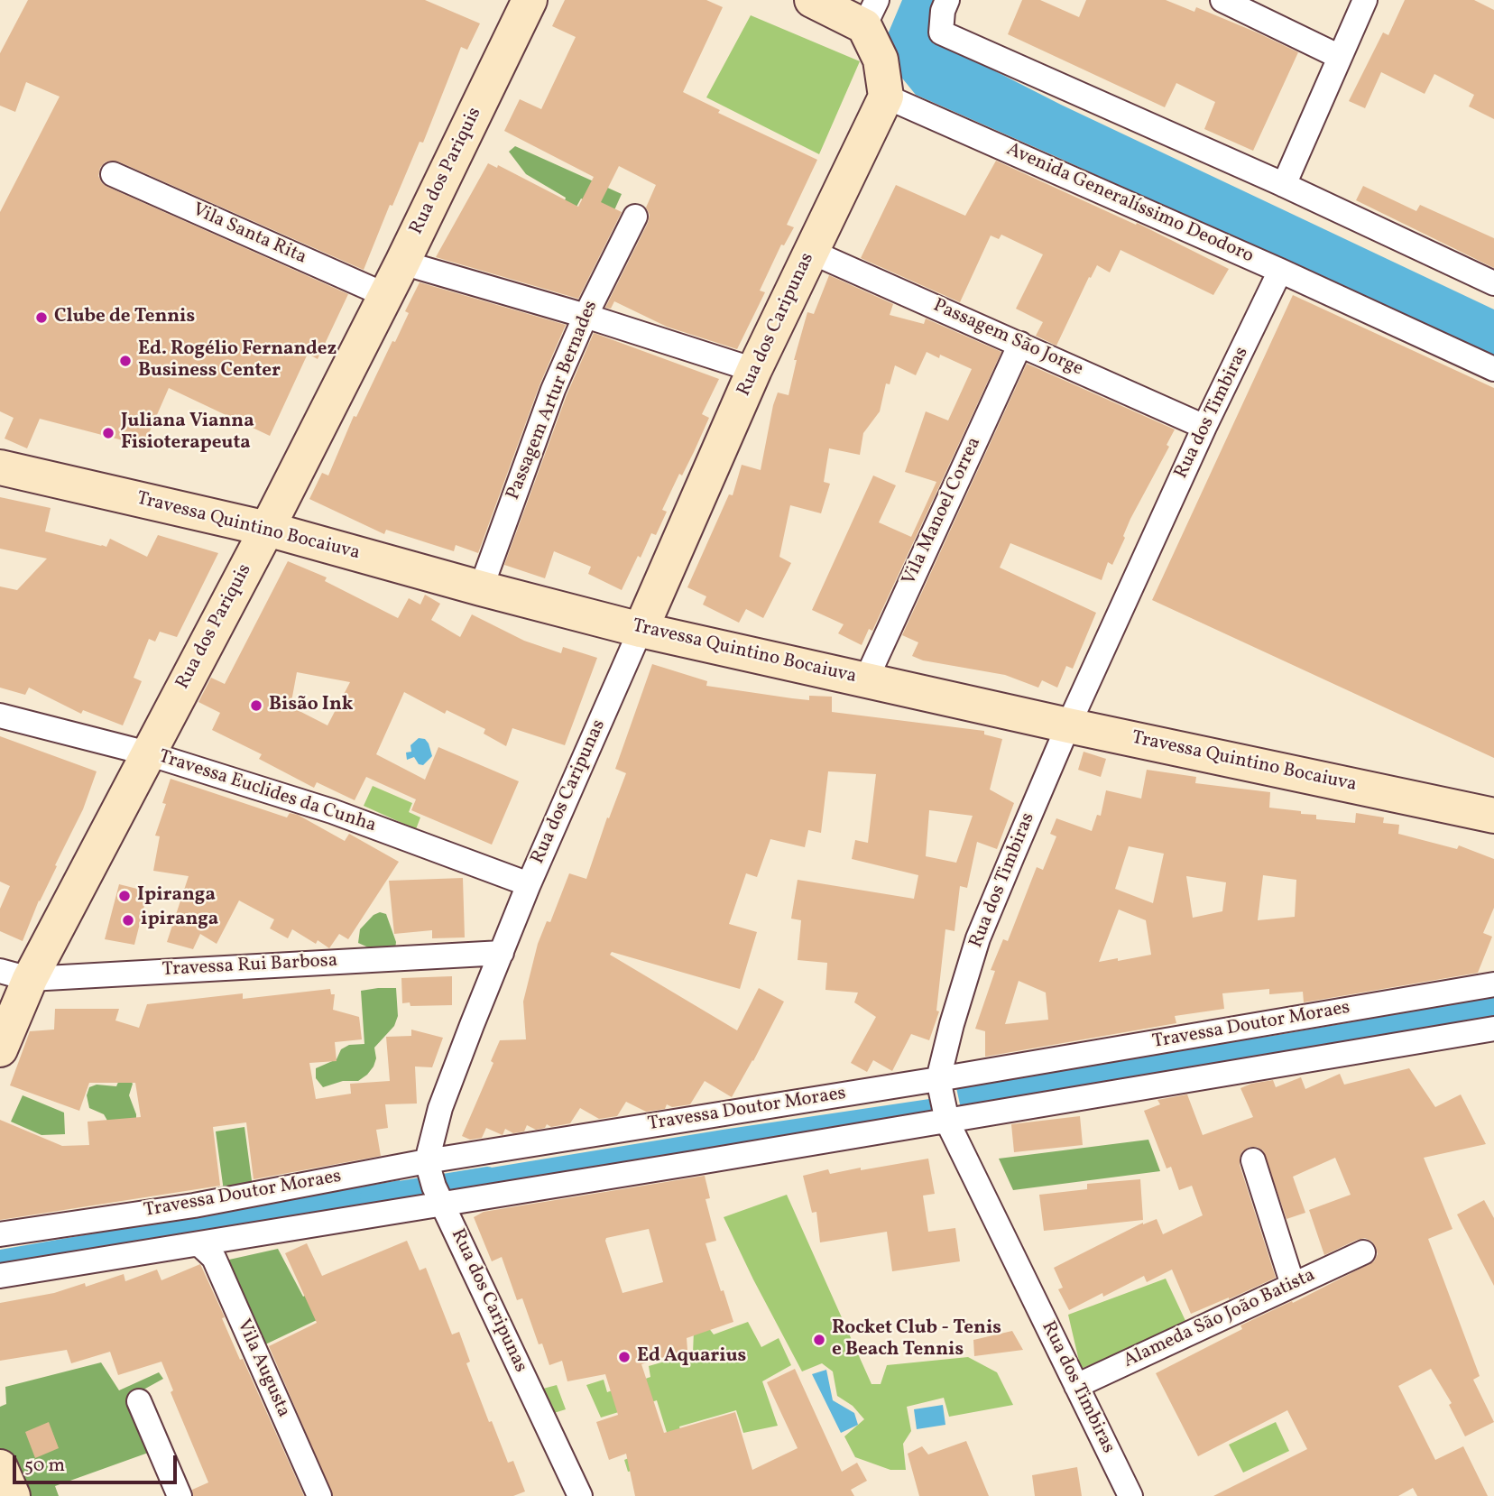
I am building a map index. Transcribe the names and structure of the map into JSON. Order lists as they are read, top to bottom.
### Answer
{
  "streets": {
    "street": [
      "Rua dos Pariquis",
      "Avenida Generalíssimo Deodoro",
      "Vila Santa Rita",
      "Rua dos Caripunas",
      "Passagem São Jorge",
      "Passagem Artur Bernades",
      "Rua dos Timbiras",
      "Vila Manoel Correa",
      "Travessa Quintino Bocaiuva",
      "Travessa Euclides da Cunha",
      "Travessa Rui Barbosa",
      "Travessa Doutor Moraes",
      "Alameda São João Batista",
      "Vila Augusta"
    ]
  },
  "crossings": [
    ["Rua dos Pariquis", "Vila Santa Rita"],
    ["Rua dos Pariquis", "Travessa Quintino Bocaiuva"],
    ["Rua dos Pariquis", "Travessa Euclides da Cunha"],
    ["Rua dos Pariquis", "Travessa Rui Barbosa"],
    ["Avenida Generalíssimo Deodoro", "Rua dos Caripunas"],
    ["Avenida Generalíssimo Deodoro", "Rua dos Timbiras"],
    ["Rua dos Caripunas", "Passagem São Jorge"],
    ["Rua dos Caripunas", "Travessa Quintino Bocaiuva"],
    ["Rua dos Caripunas", "Travessa Euclides da Cunha"],
    ["Rua dos Caripunas", "Travessa Rui Barbosa"],
    ["Rua dos Caripunas", "Travessa Doutor Moraes"],
    ["Passagem São Jorge", "Rua dos Timbiras"],
    ["Passagem São Jorge", "Vila Manoel Correa"],
    ["Passagem Artur Bernades", "Travessa Quintino Bocaiuva"],
    ["Rua dos Timbiras", "Travessa Quintino Bocaiuva"],
    ["Rua dos Timbiras", "Travessa Doutor Moraes"],
    ["Rua dos Timbiras", "Alameda São João Batista"],
    ["Vila Manoel Correa", "Travessa Quintino Bocaiuva"]
  ],
  "places": [
    "Clube de Tennis",
    "Ed. Rogélio Fernandez Business Center",
    "Juliana Vianna Fisioterapeuta",
    "Bisão Ink",
    "Ipiranga",
    "ipiranga",
    "Rocket Club - Tenis e Beach Tennis",
    "Ed Aquarius"
  ],
  "scale_bar": "50 m"
}
